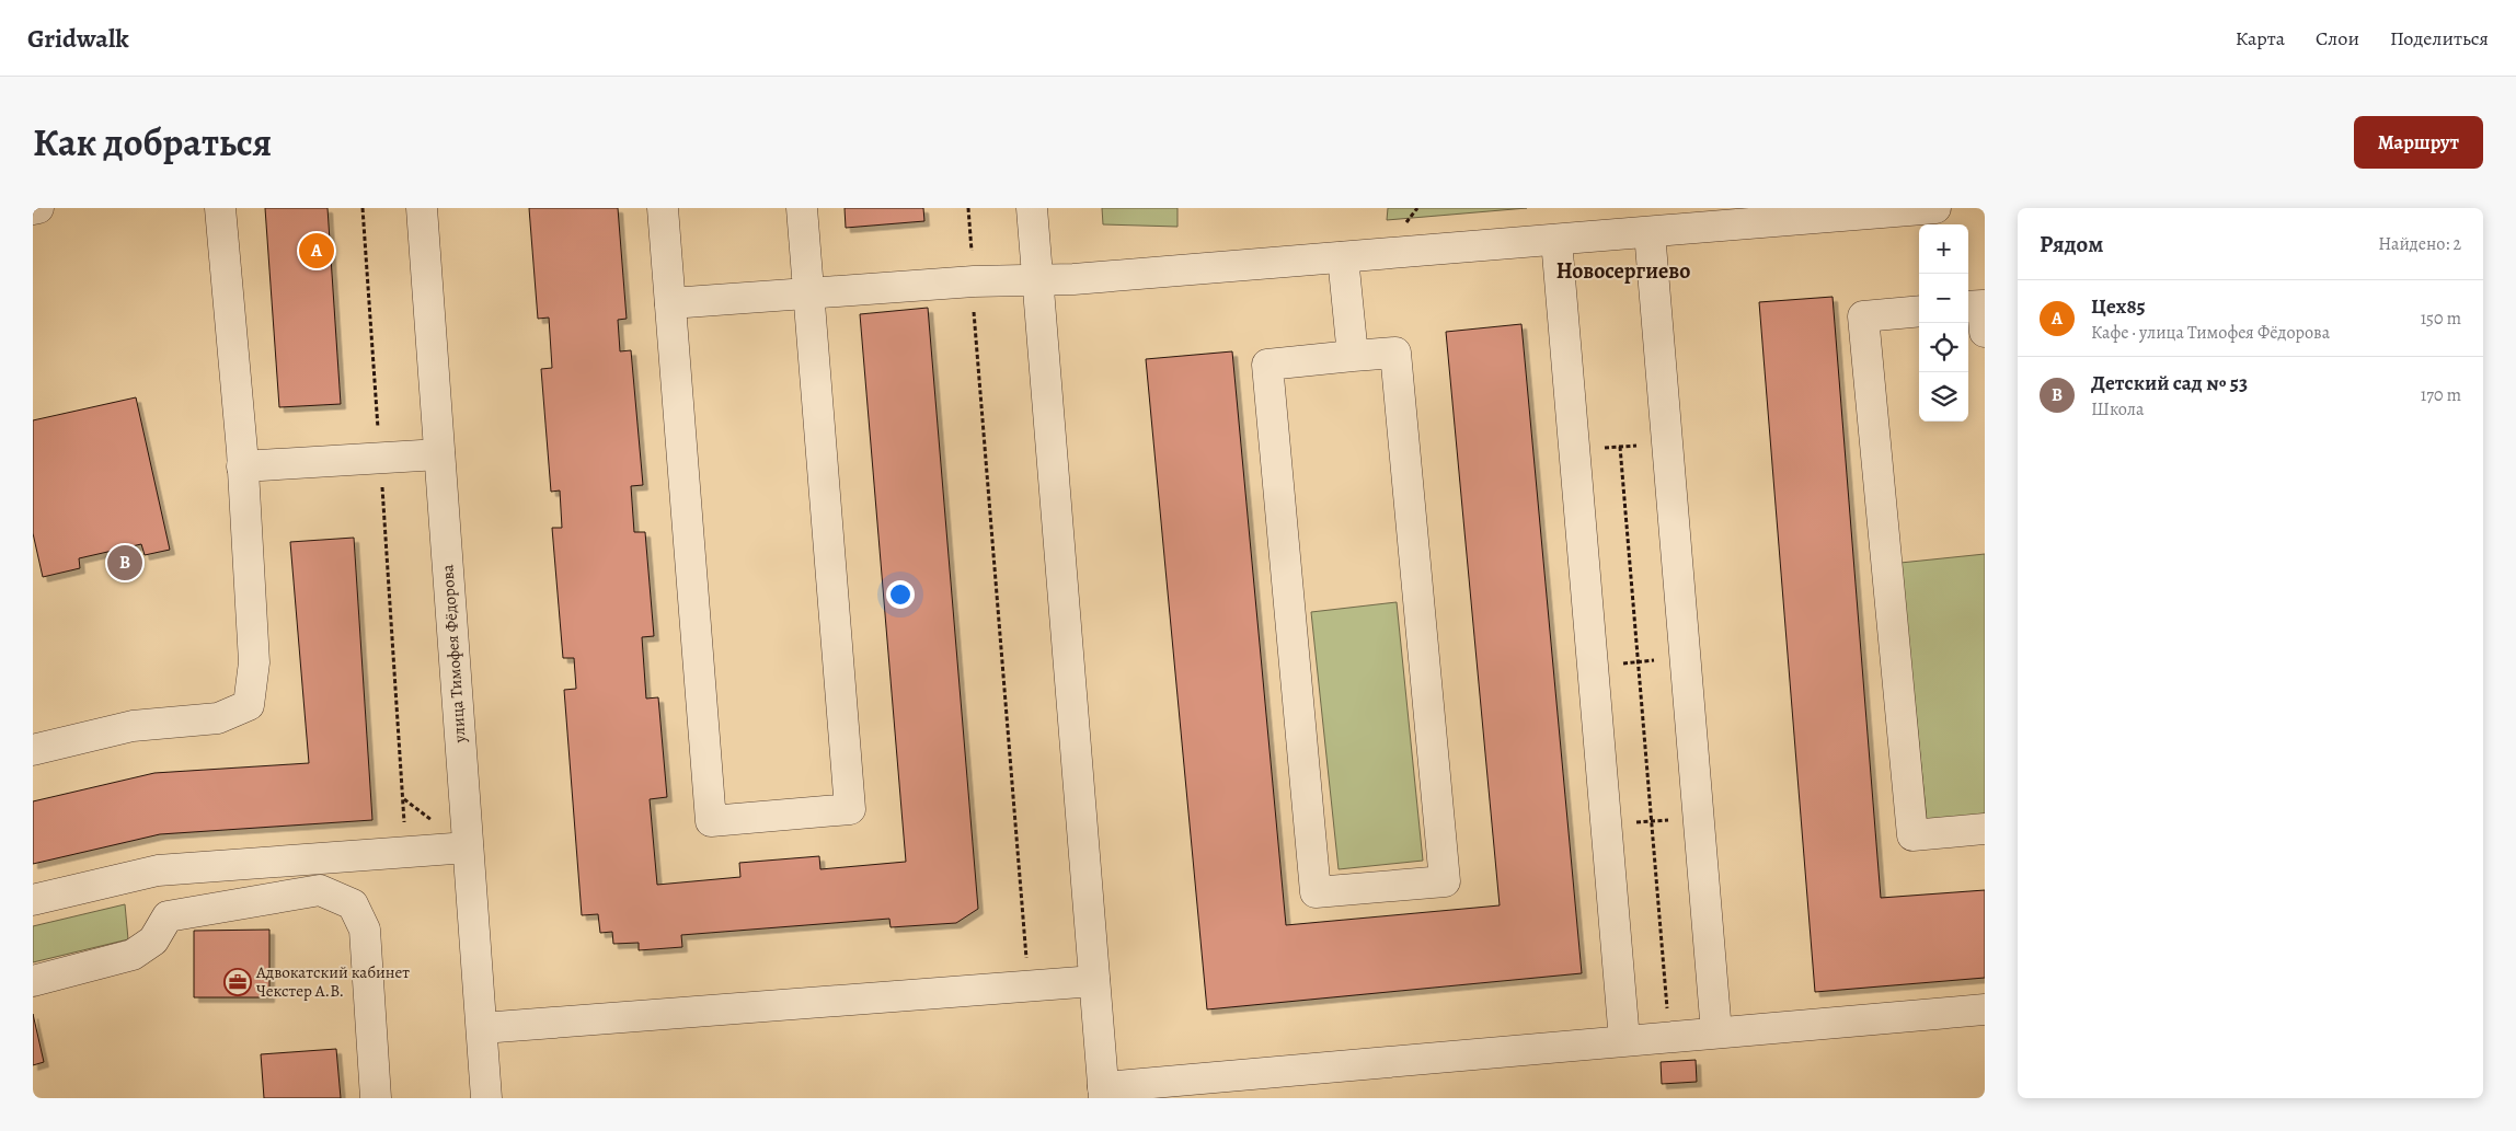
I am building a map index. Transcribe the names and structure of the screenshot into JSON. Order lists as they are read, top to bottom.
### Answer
{
  "streets": {
    "street": ["улица Тимофея Фёдорова"]
  },
  "districts": ["Новосергиево"],
  "places": {
    "office": ["Адвокатский кабинет Чекстер А.В."]
  },
  "page": {
    "header": "Gridwalk",
    "nav": ["Карта", "Слои", "Поделиться"],
    "title": "Как добраться",
    "buttons": "Маршрут",
    "heading": ["Рядом", "Найдено: 2"],
    "map_buttons": ["+", "−"],
    "pins": ["A", "B"],
    "list": [
      {
        "mark": "A",
        "name": "Цех85",
        "note": "Кафе · улица Тимофея Фёдорова",
        "value": "150 m"
      },
      {
        "mark": "B",
        "name": "Детский сад № 53",
        "note": "Школа",
        "value": "170 m"
      }
    ]
  }
}
